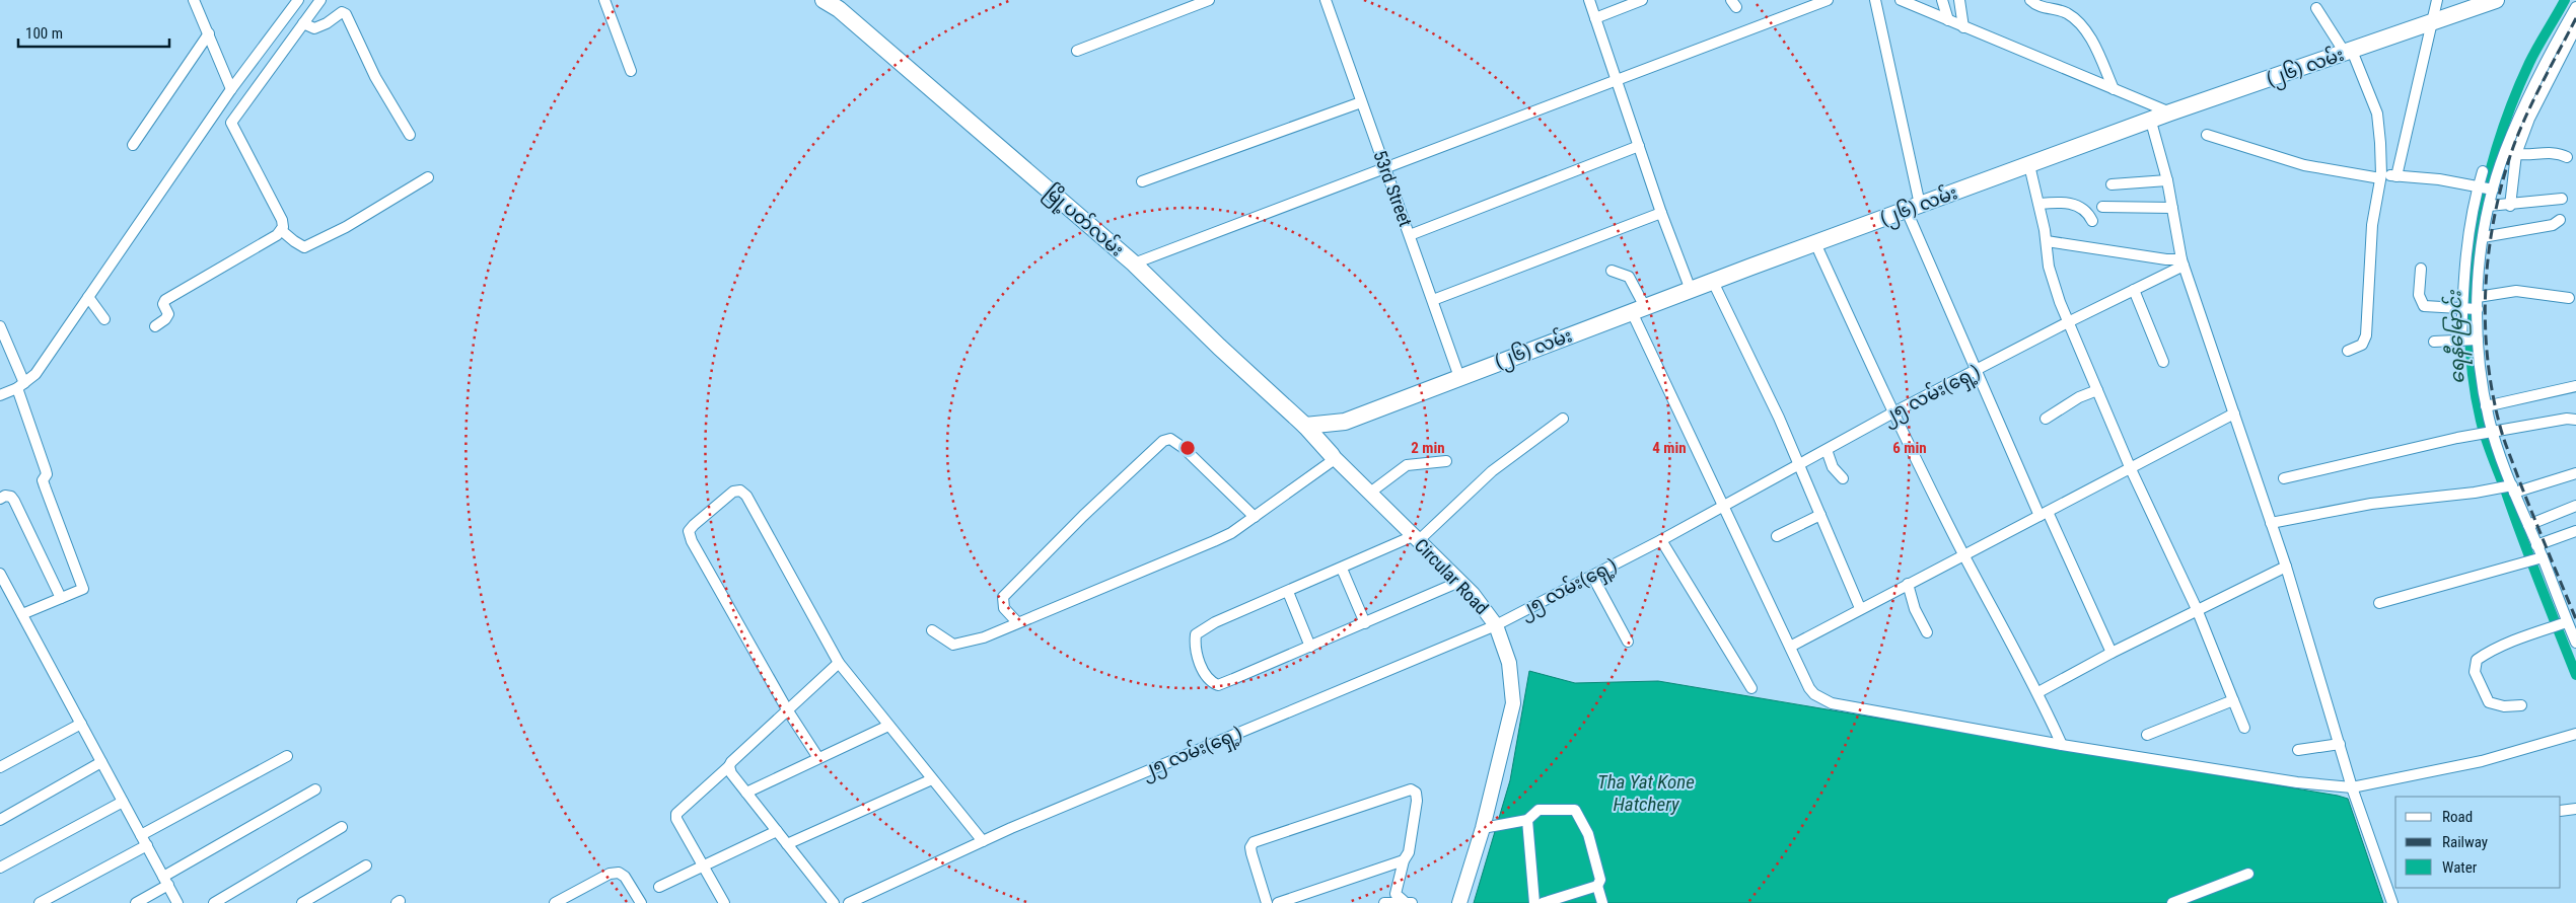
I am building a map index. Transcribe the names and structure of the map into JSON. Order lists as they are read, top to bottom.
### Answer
{
  "streets": {
    "main road": ["(၂၆) လမ်း", "မြို့ပတ်လမ်း"],
    "street": ["53rd Street", "၂၅ လမ်း(ရှေ့)", "Circular Road"]
  },
  "crossings": [
    ["(၂၆) လမ်း", "53rd Street"],
    ["(၂၆) လမ်း", "မြို့ပတ်လမ်း"],
    ["မြို့ပတ်လမ်း", "Circular Road"],
    ["၂၅ လမ်း(ရှေ့)", "Circular Road"]
  ],
  "water": ["ရေနီမြောင်း", "Tha Yat Kone Hatchery"],
  "legend": ["Road", "Railway", "Water"],
  "scale_bar": "100 m",
  "rings": ["2 min", "4 min", "6 min"]
}
